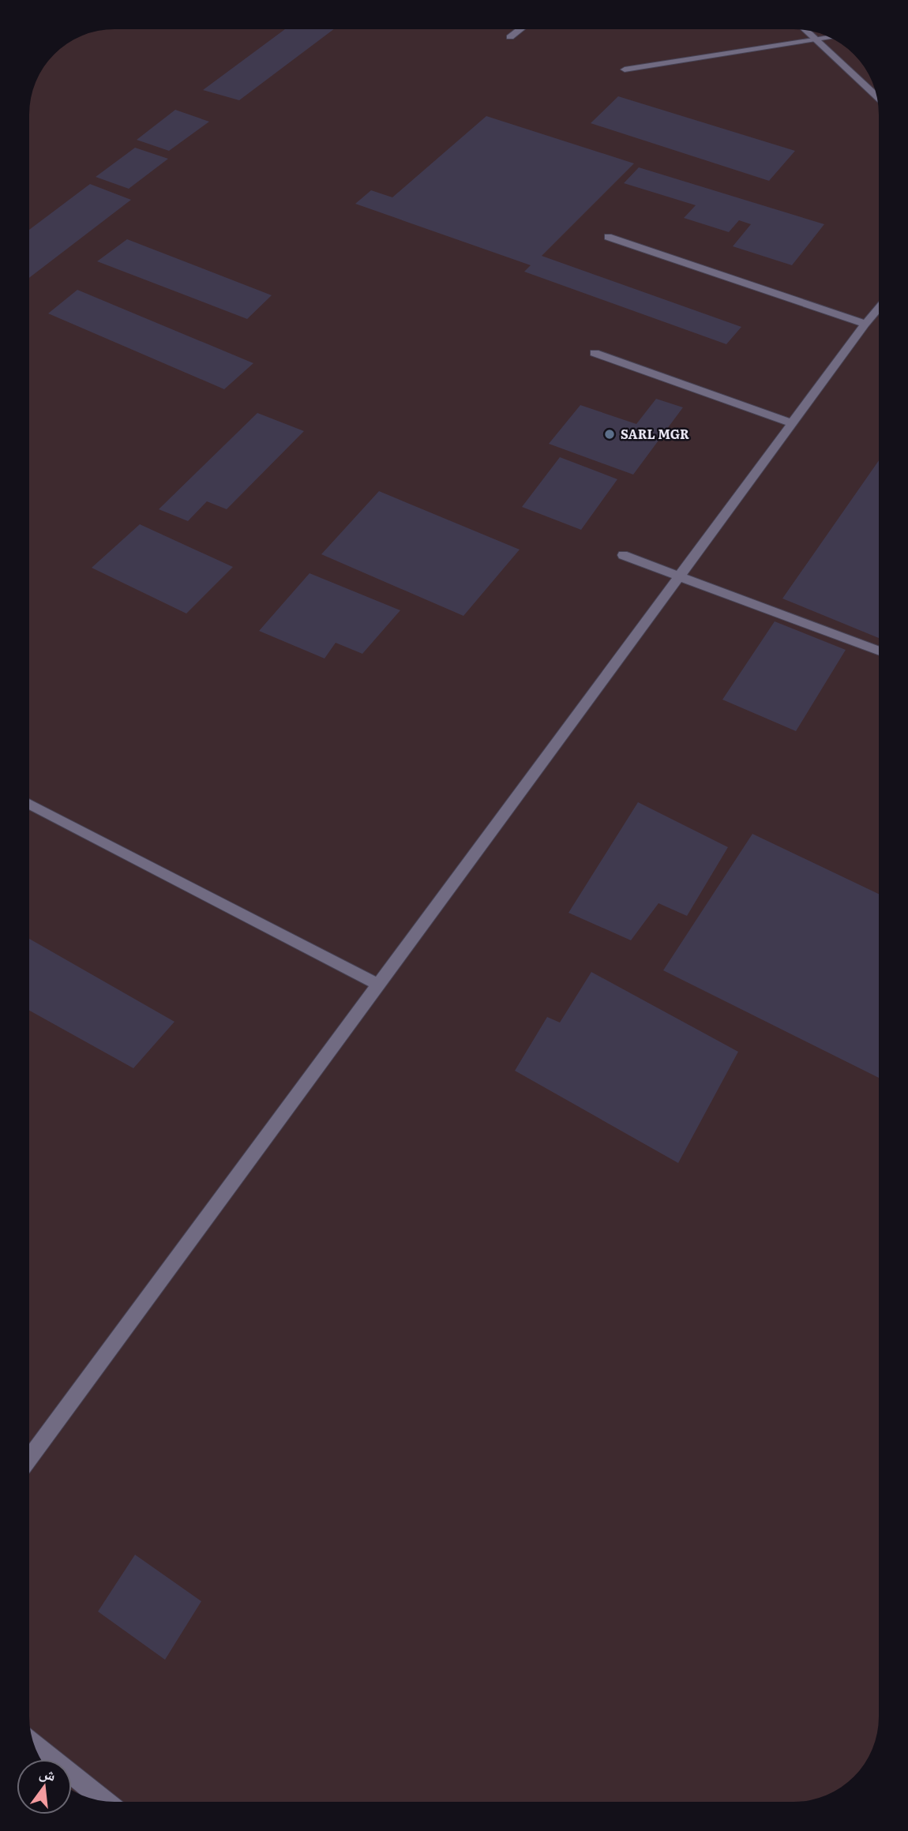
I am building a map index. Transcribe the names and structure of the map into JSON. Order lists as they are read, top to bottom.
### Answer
{
  "places": ["SARL MGR"],
  "north": "top"
}
